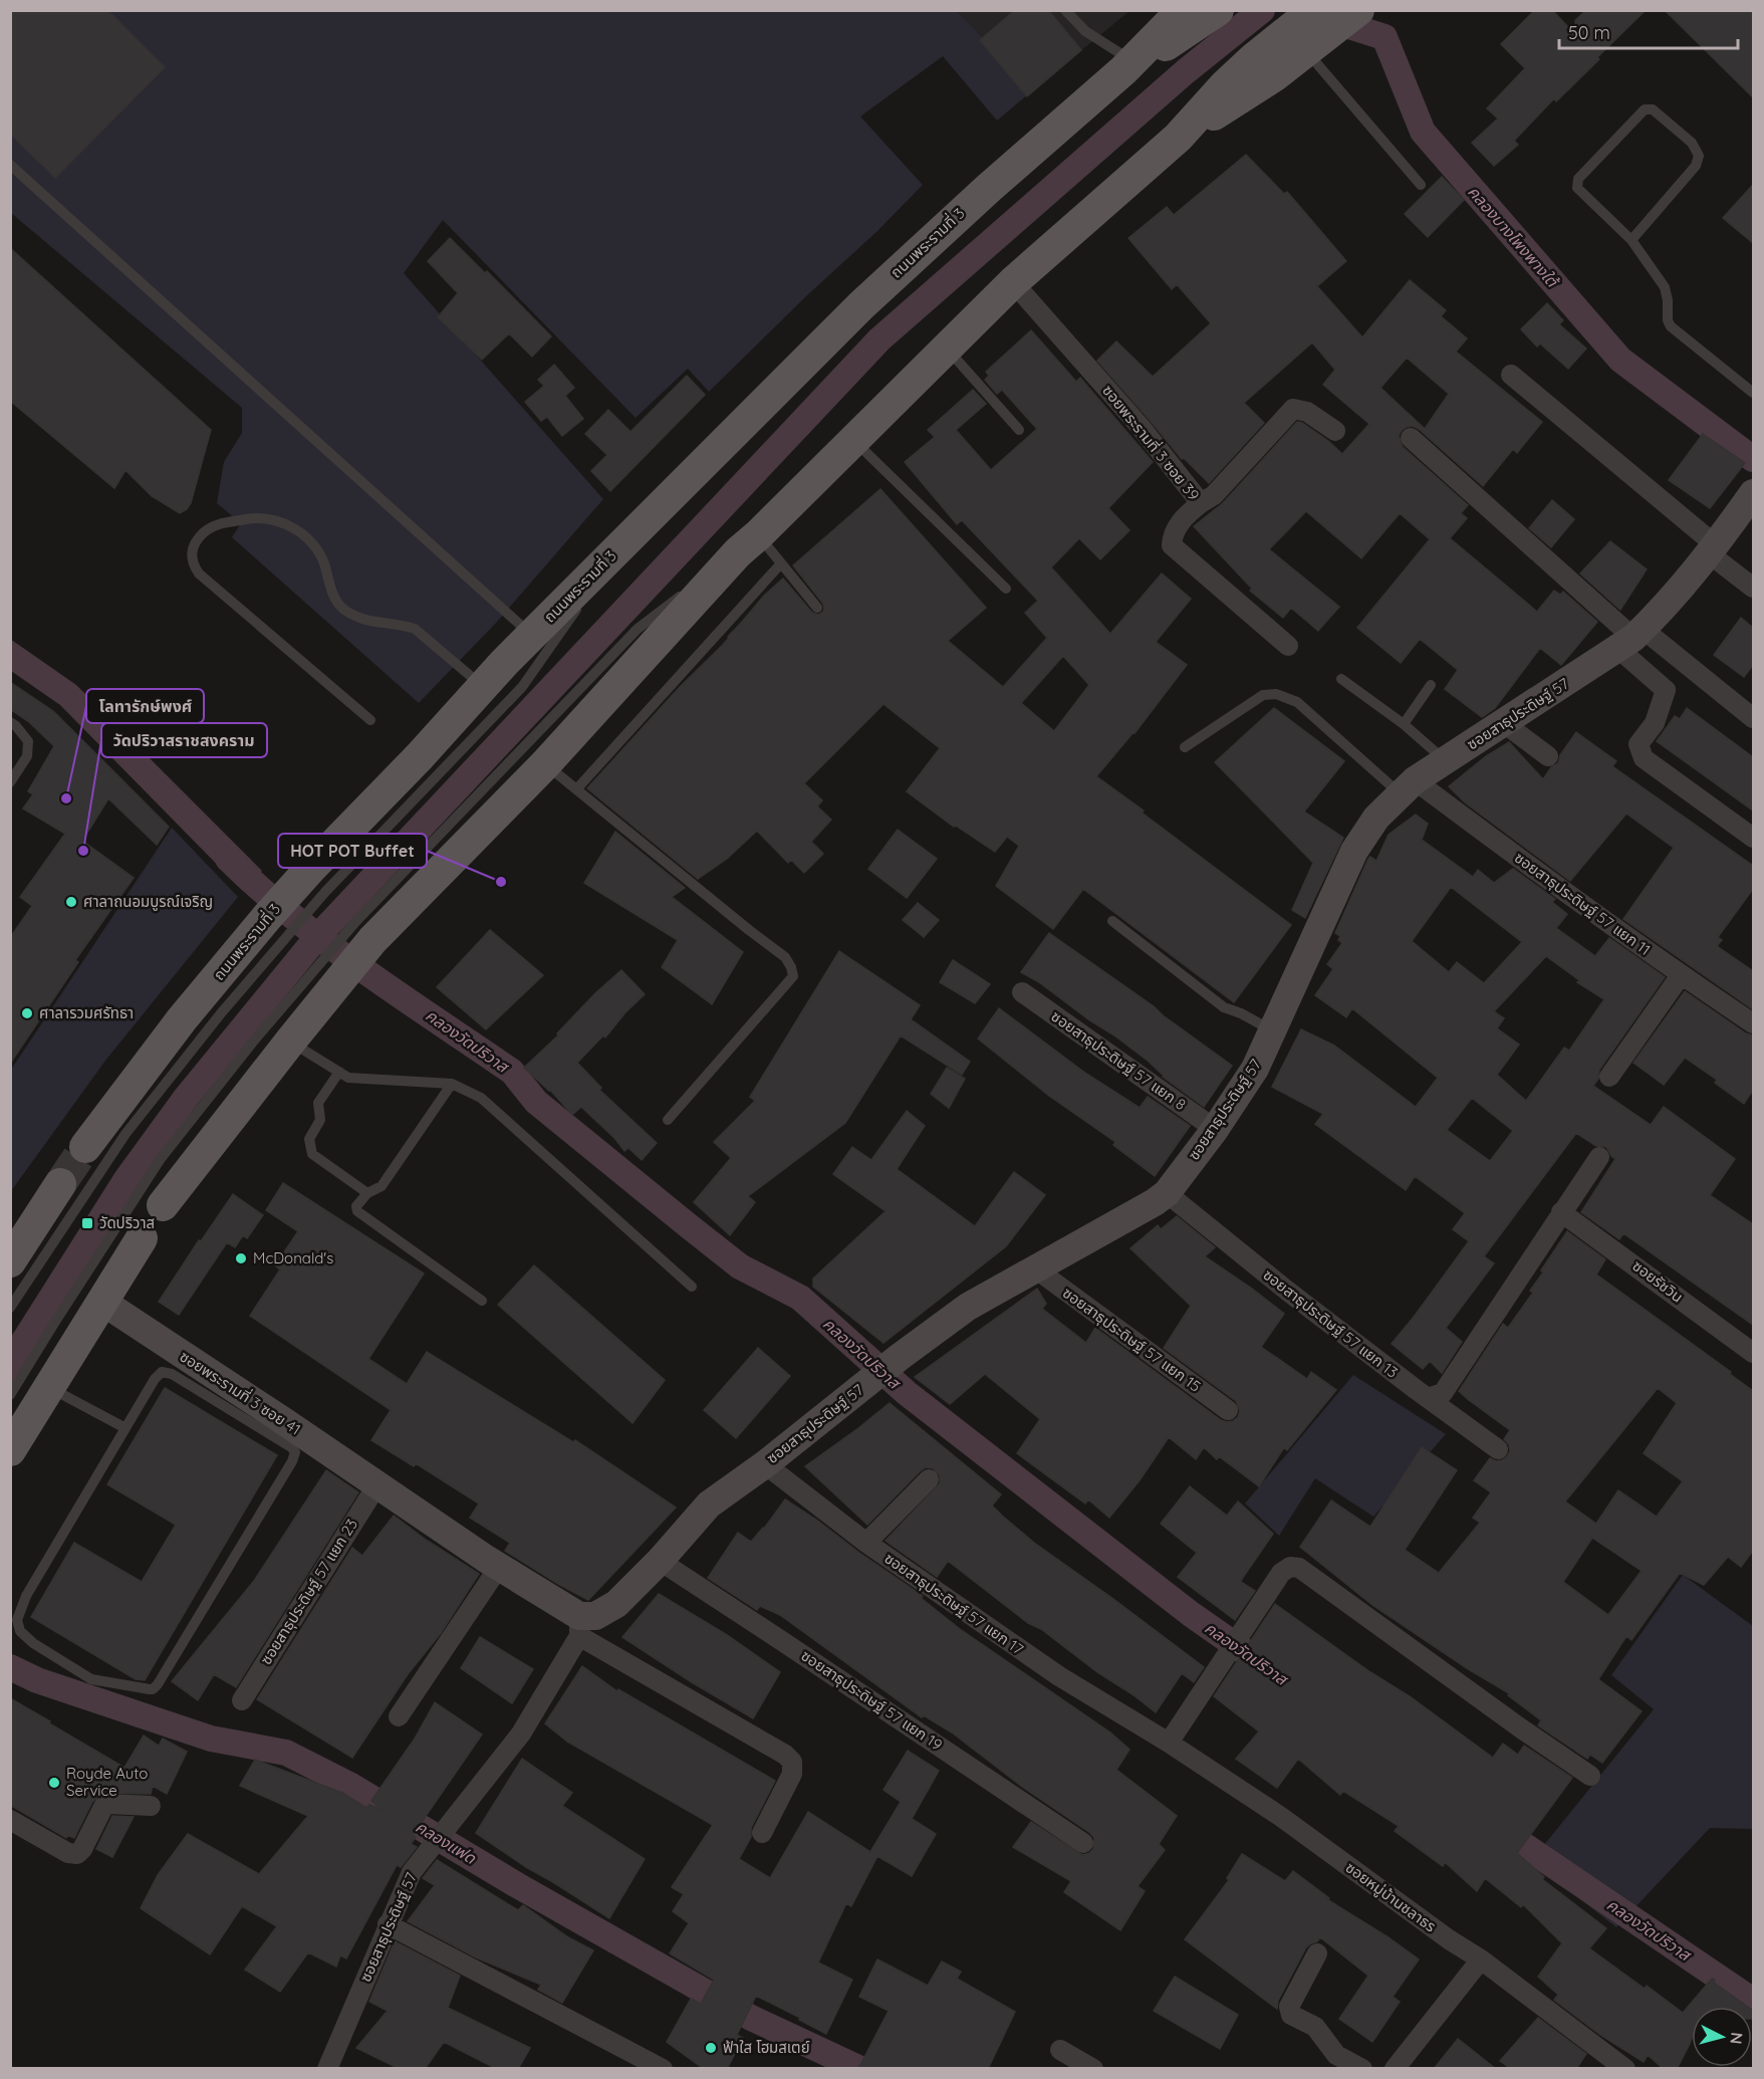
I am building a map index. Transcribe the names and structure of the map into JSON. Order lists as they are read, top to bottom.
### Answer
{
  "streets": {
    "main road": ["ถนนพระรามที่ 3"],
    "street": [
      "ซอยพระรามที่ 3 ซอย 39",
      "ซอยสาธุประดิษฐ์ 57",
      "ซอยสาธุประดิษฐ์ 57 แยก 11",
      "ซอยสาธุประดิษฐ์ 57 แยก 8",
      "ซอยรัชวิน",
      "ซอยสาธุประดิษฐ์ 57 แยก 13",
      "ซอยสาธุประดิษฐ์ 57 แยก 15",
      "ซอยพระรามที่ 3 ซอย 41",
      "ซอยสาธุประดิษฐ์ 57 แยก 23",
      "ซอยสาธุประดิษฐ์ 57 แยก 17",
      "ซอยสาธุประดิษฐ์ 57 แยก 19",
      "ซอยหมู่บ้านชลาธร"
    ]
  },
  "crossings": [
    ["ซอยสาธุประดิษฐ์ 57", "ซอยสาธุประดิษฐ์ 57 แยก 11"],
    ["ซอยสาธุประดิษฐ์ 57", "ซอยสาธุประดิษฐ์ 57 แยก 8"],
    ["ซอยสาธุประดิษฐ์ 57", "ซอยสาธุประดิษฐ์ 57 แยก 13"],
    ["ซอยสาธุประดิษฐ์ 57", "ซอยสาธุประดิษฐ์ 57 แยก 15"],
    ["ซอยสาธุประดิษฐ์ 57", "ซอยสาธุประดิษฐ์ 57 แยก 17"],
    ["ซอยสาธุประดิษฐ์ 57", "ซอยสาธุประดิษฐ์ 57 แยก 19"],
    ["ซอยพระรามที่ 3 ซอย 41", "ซอยสาธุประดิษฐ์ 57 แยก 23"],
    ["ซอยสาธุประดิษฐ์ 57 แยก 17", "ซอยหมู่บ้านชลาธร"]
  ],
  "water": ["คลองบางโพงพางใต้", "คลองวัดปริวาส", "คลองแฟด"],
  "places": {
    "other": [
      "โลทารักษ์พงศ์",
      "วัดปริวาสราชสงคราม",
      "HOT POT Buffet",
      "ศาลาถนอมบูรณ์เจริญ",
      "ศาลารวมศรัทธา",
      "McDonald's",
      "Royde Auto Service",
      "ฟ้าใส โฮมสเตย์"
    ],
    "transit": ["วัดปริวาส"]
  },
  "scale_bar": "50 m",
  "north": "right"
}
